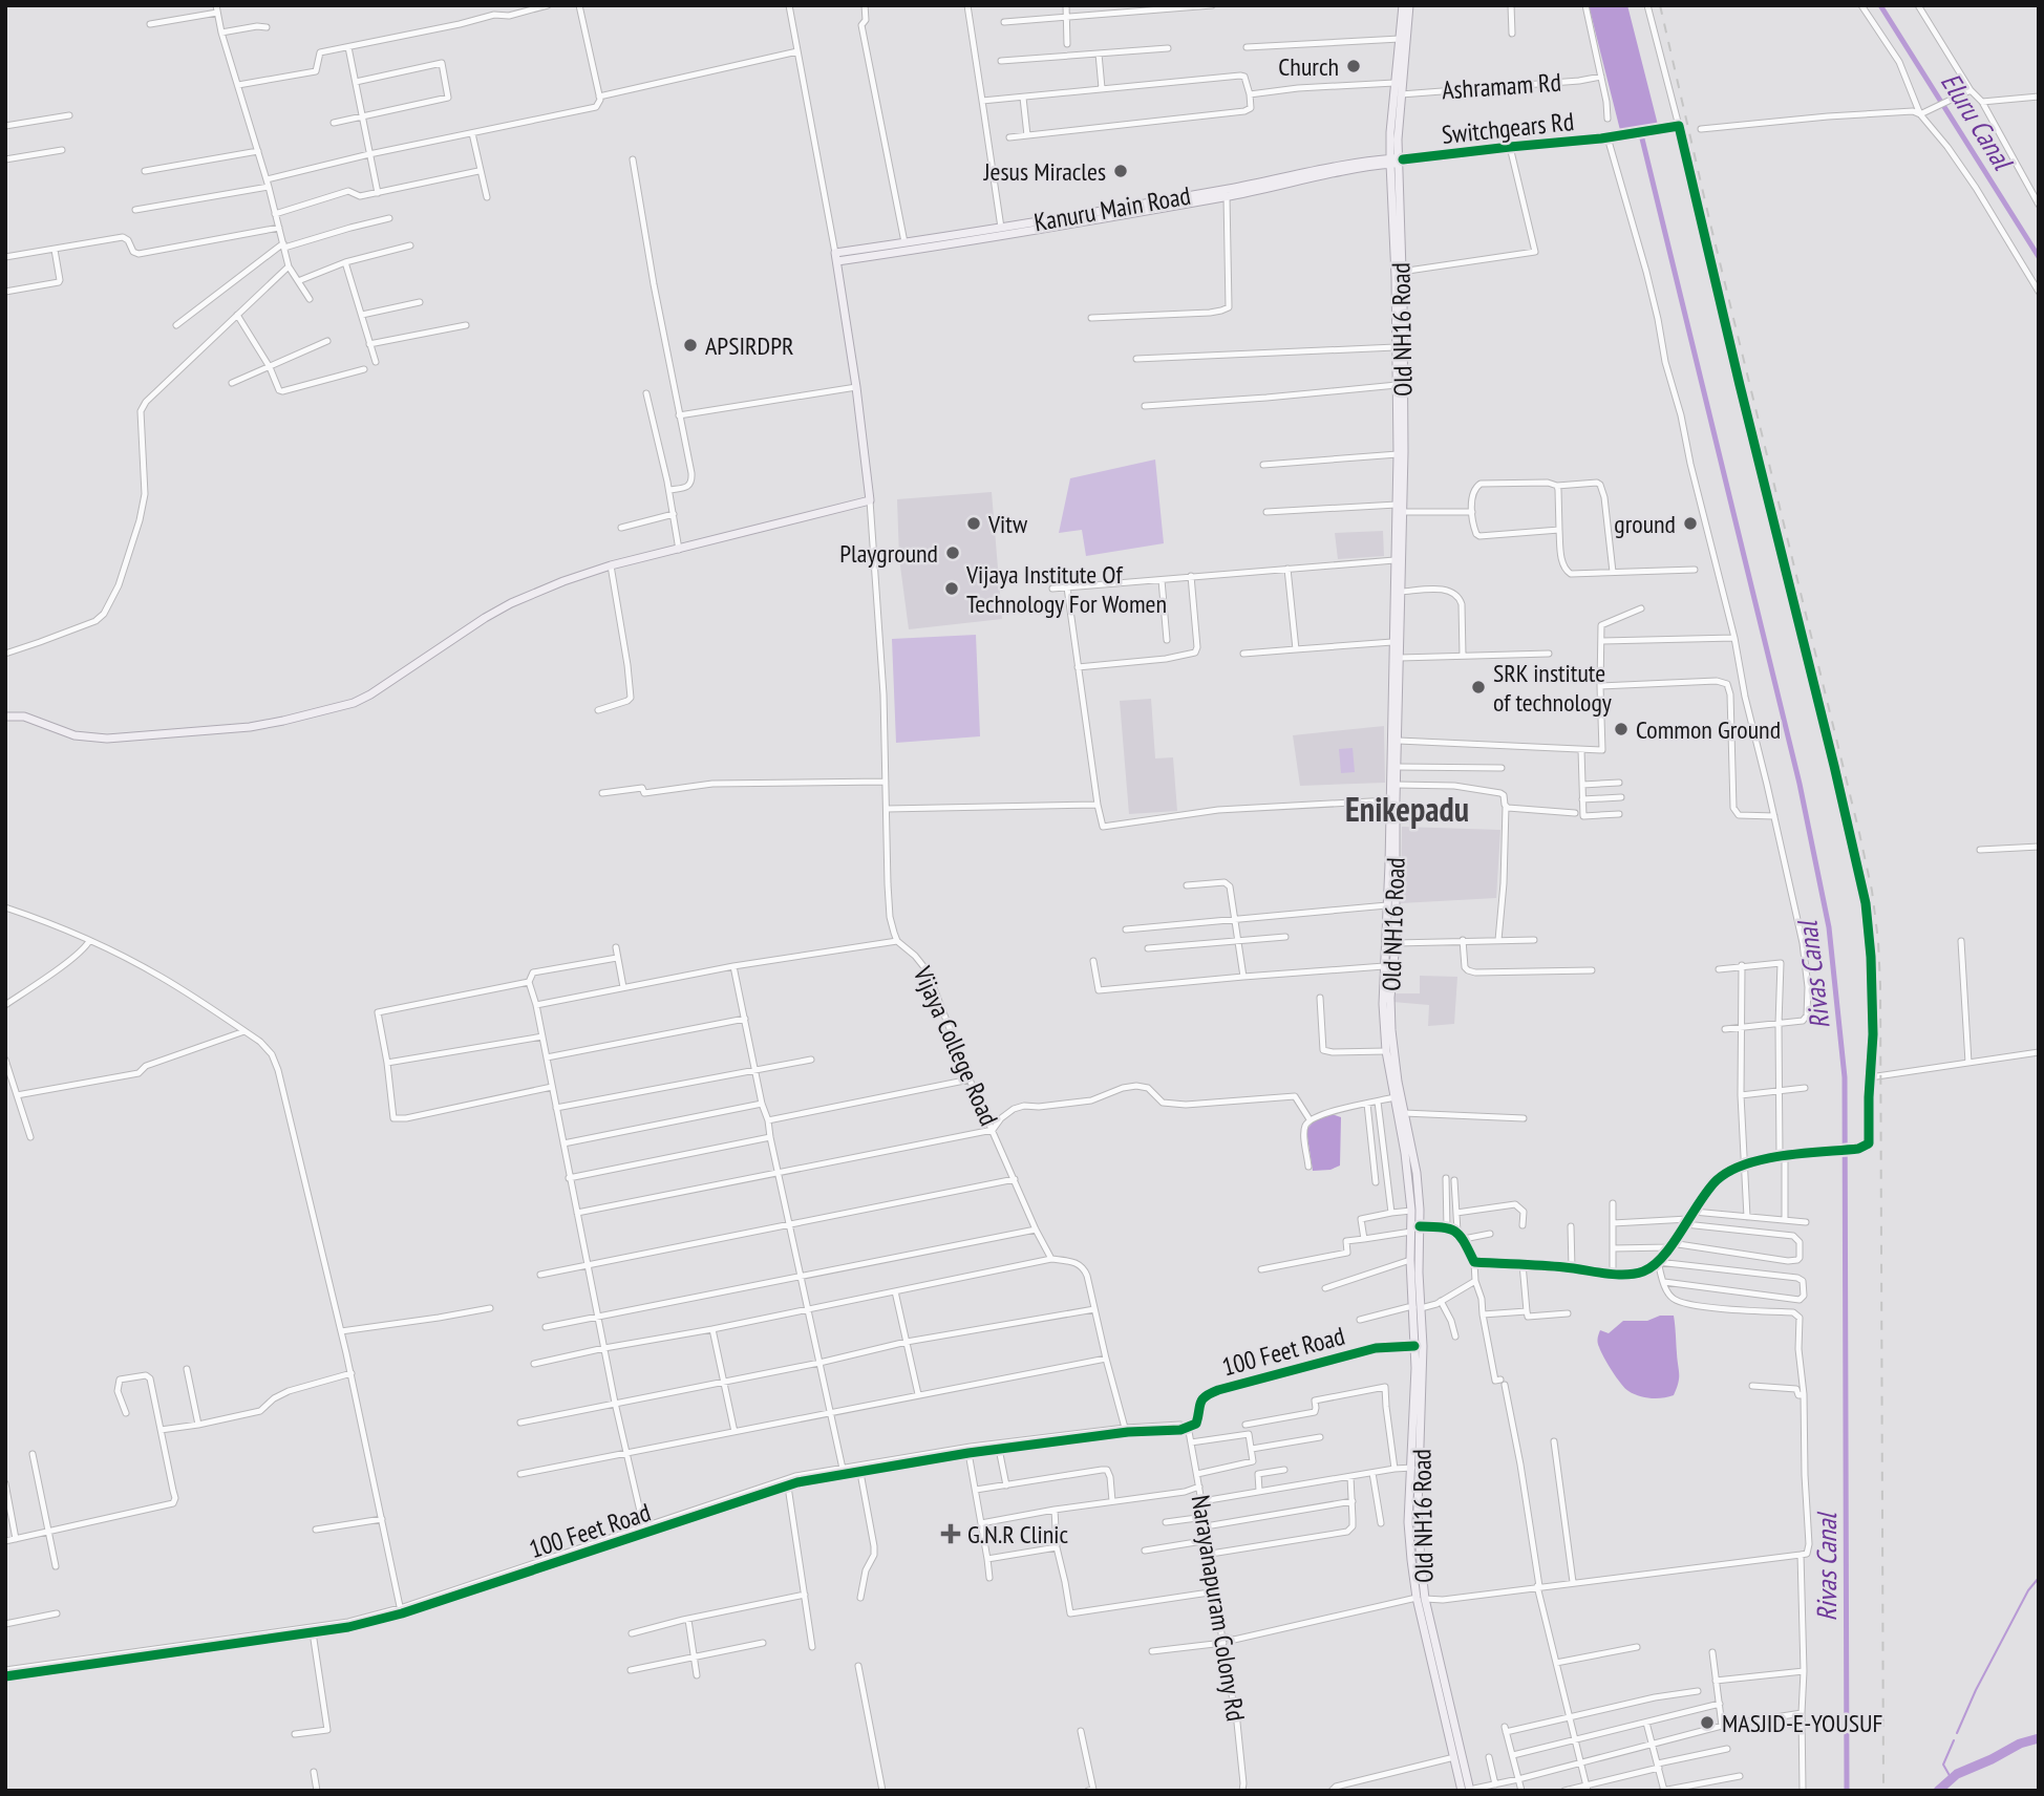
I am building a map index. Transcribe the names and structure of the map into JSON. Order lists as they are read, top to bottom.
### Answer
{
  "streets": {
    "main road": ["Kanuru Main Road", "Old NH16 Road"],
    "street": [
      "Ashramam Rd",
      "Switchgears Rd",
      "Vijaya College Road",
      "100 Feet Road",
      "Narayanapuram Colony Rd"
    ]
  },
  "crossings": [
    ["Ashramam Rd", "Old NH16 Road"],
    ["Switchgears Rd", "Kanuru Main Road"],
    ["Switchgears Rd", "Old NH16 Road"],
    ["Kanuru Main Road", "Old NH16 Road"],
    ["Old NH16 Road", "100 Feet Road"],
    ["100 Feet Road", "Narayanapuram Colony Rd"]
  ],
  "districts": ["Enikepadu"],
  "water": ["Eluru Canal", "Rivas Canal"],
  "places": {
    "other": [
      "Church",
      "Jesus Miracles",
      "APSIRDPR",
      "Vitw",
      "ground",
      "Playground",
      "Vijaya Institute Of Technology For Women",
      "SRK institute of technology",
      "Common Ground",
      "MASJID-E-YOUSUF"
    ],
    "health": ["G.N.R Clinic"]
  }
}
